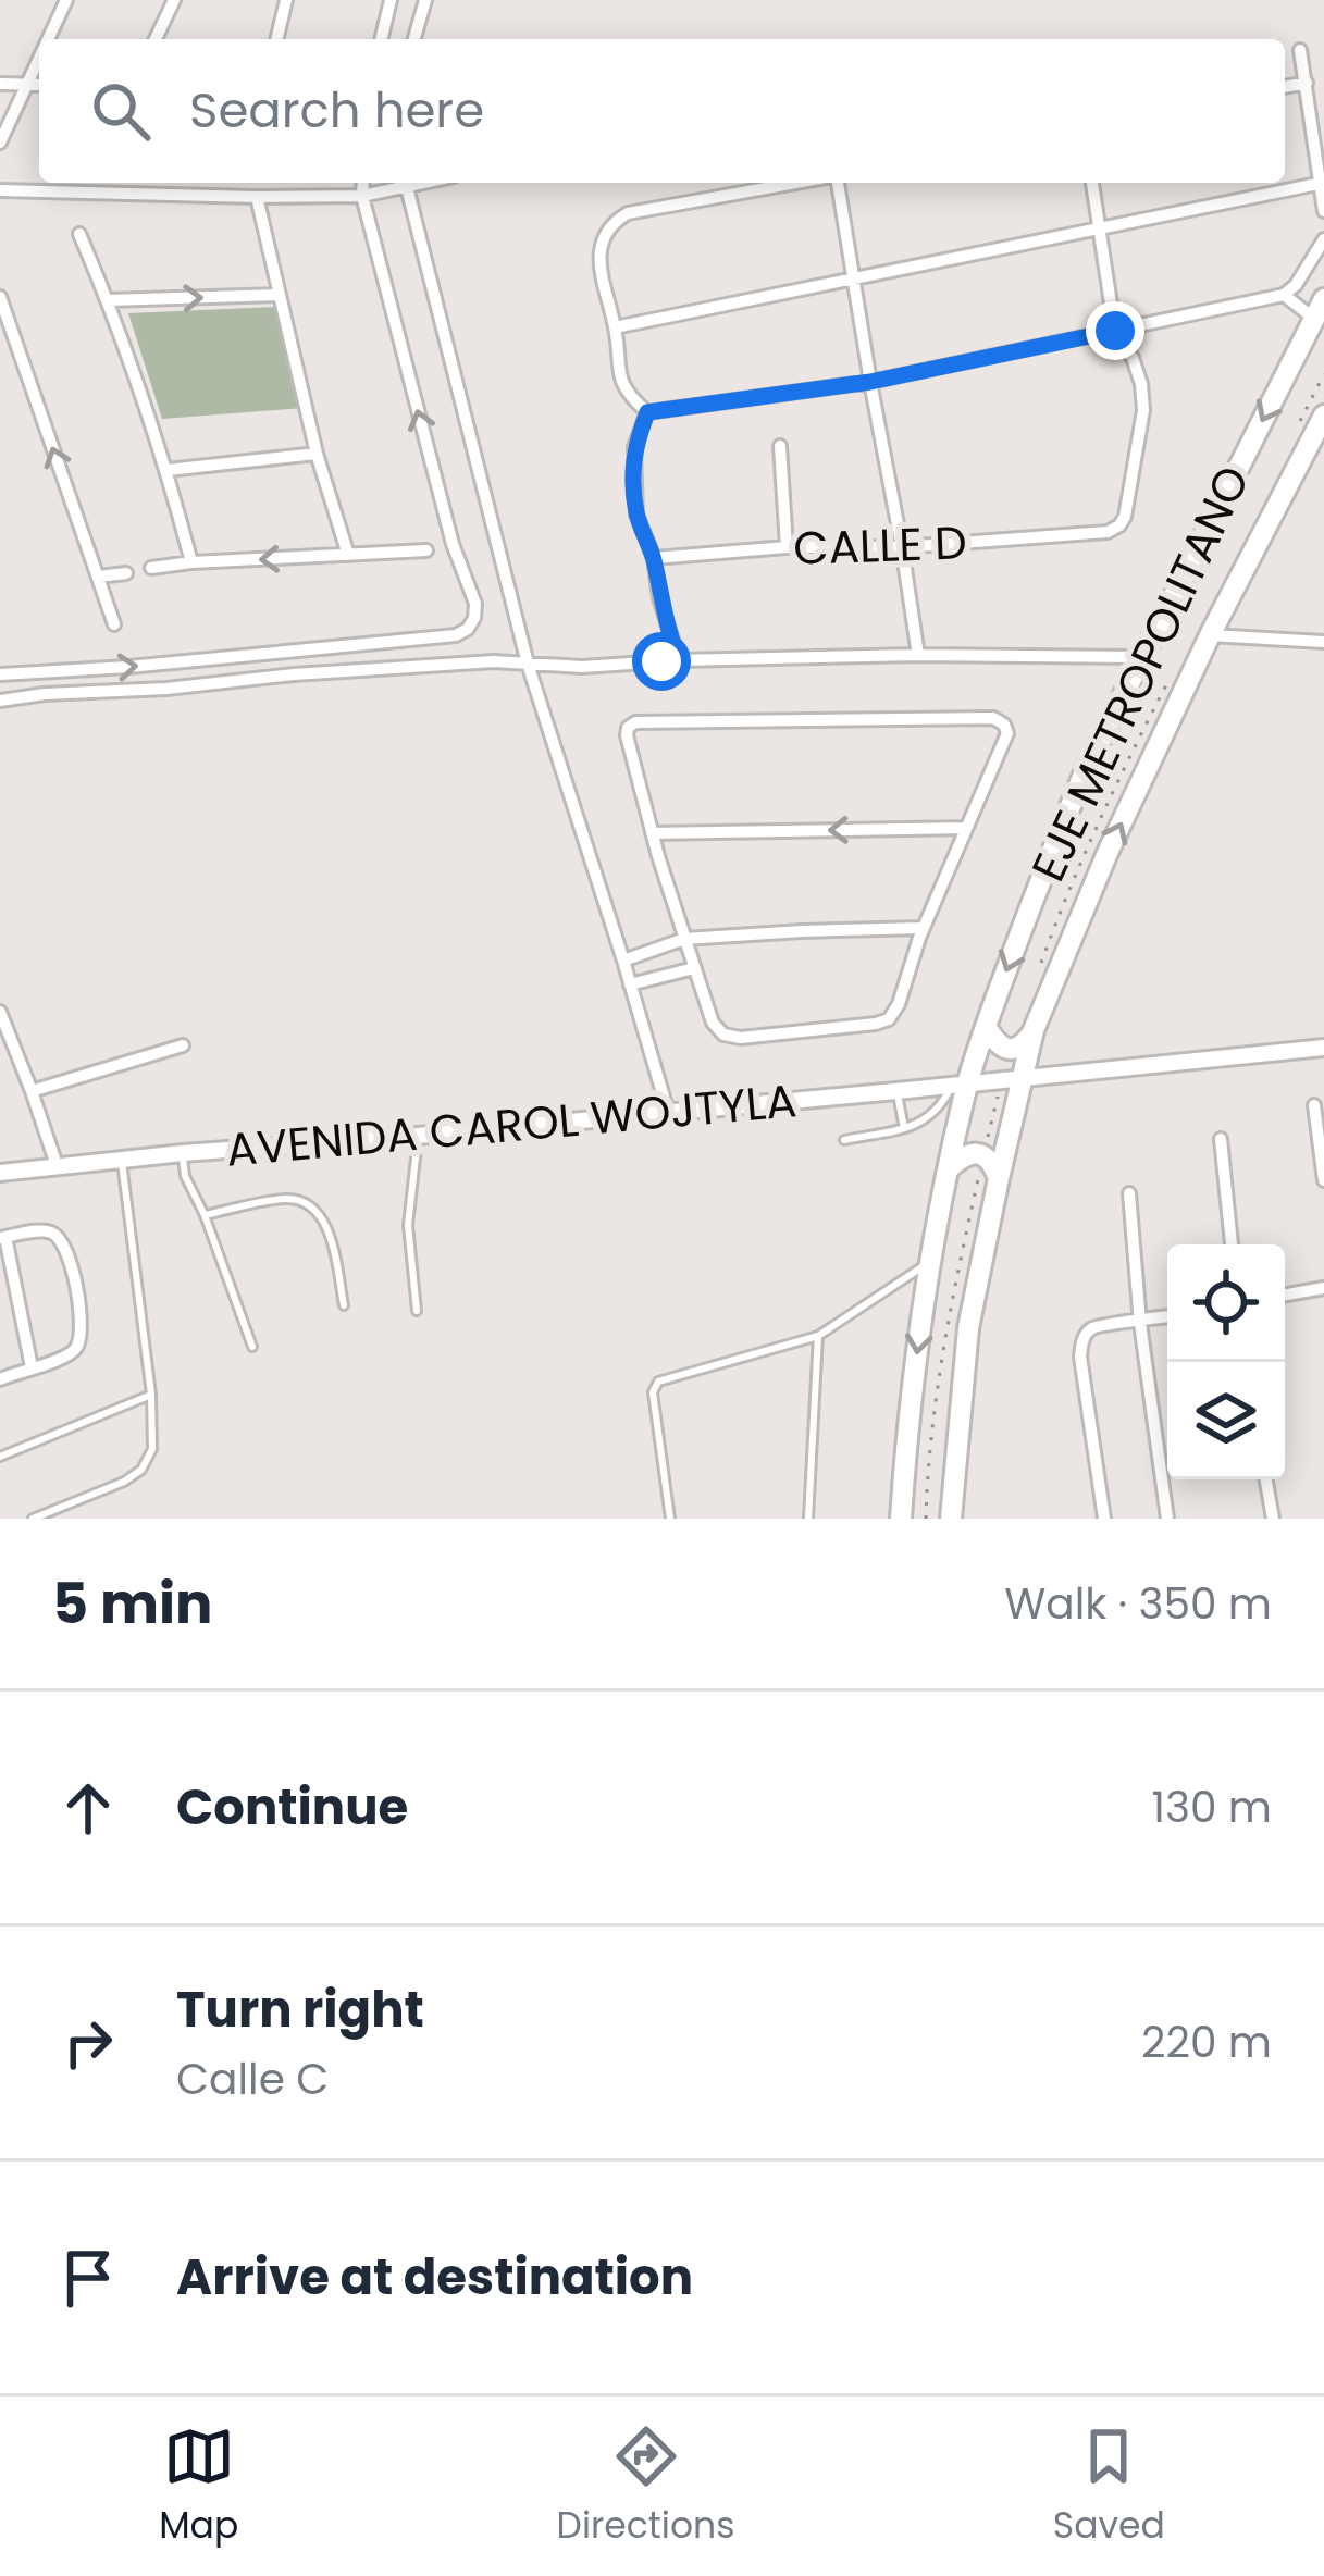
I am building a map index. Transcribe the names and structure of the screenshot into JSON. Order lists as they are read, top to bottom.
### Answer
{
  "streets": {
    "main road": ["EJE METROPOLITANO"],
    "street": ["CALLE D", "AVENIDA CAROL WOJTYLA"]
  },
  "crossings": [
    ["EJE METROPOLITANO", "AVENIDA CAROL WOJTYLA"]
  ],
  "page": {
    "search": "Search here",
    "heading": ["5 min", "Walk · 350 m"],
    "list": [
      ["Continue", "130 m"],
      ["Turn right", "Calle C", "220 m"],
      "Arrive at destination"
    ],
    "nav": ["Map", "Directions", "Saved"]
  }
}
